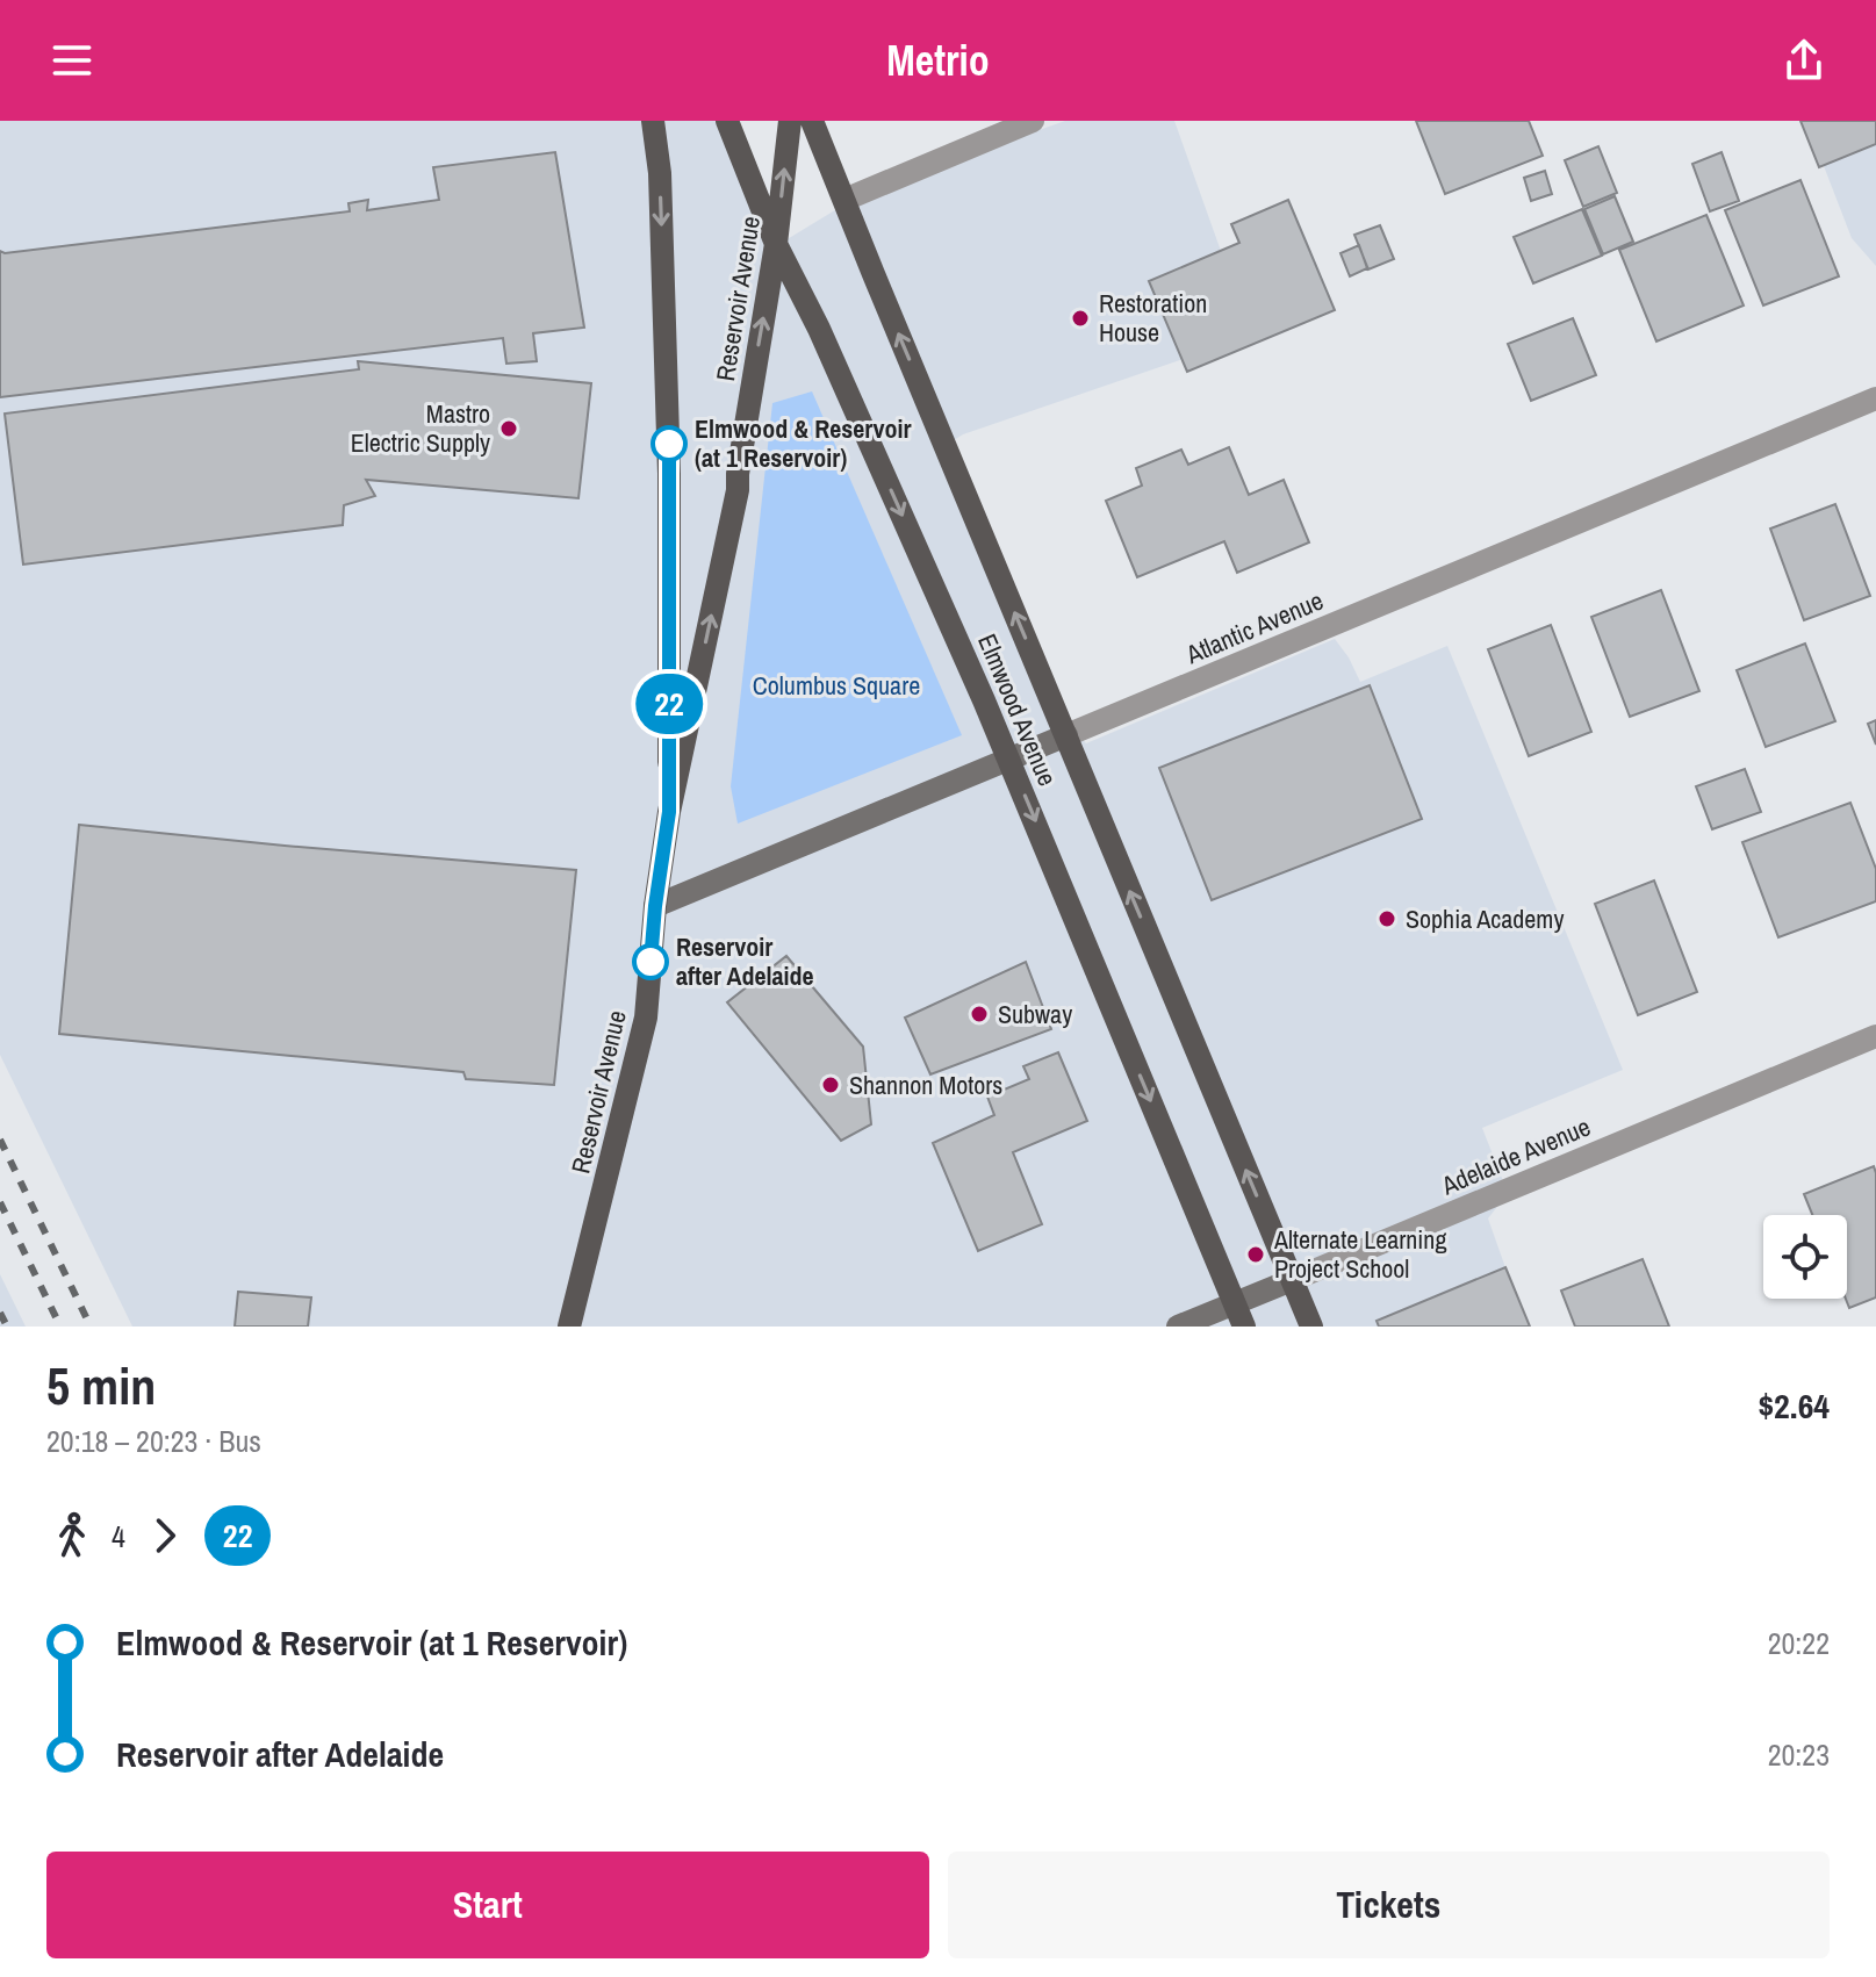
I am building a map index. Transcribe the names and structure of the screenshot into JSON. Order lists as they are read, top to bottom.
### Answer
{
  "streets": {
    "main road": ["Reservoir Avenue", "Elmwood Avenue"],
    "street": ["Atlantic Avenue", "Adelaide Avenue"]
  },
  "crossings": [
    ["Reservoir Avenue", "Atlantic Avenue"],
    ["Reservoir Avenue", "Elmwood Avenue"],
    ["Atlantic Avenue", "Elmwood Avenue"],
    ["Elmwood Avenue", "Adelaide Avenue"]
  ],
  "parks": ["Columbus Square"],
  "places": [
    "Restoration House",
    "Mastro Electric Supply",
    "Elmwood & Reservoir (at 1 Reservoir)",
    "Sophia Academy",
    "Reservoir after Adelaide",
    "Subway",
    "Shannon Motors",
    "Alternate Learning Project School"
  ],
  "lines": ["bus line 22"],
  "page": {
    "header": "Metrio",
    "on_map": "22",
    "heading": ["5 min", "20:18 – 20:23 · Bus", "$2.64"],
    "legs": ["4", "22"],
    "list": [
      {
        "name": "Elmwood & Reservoir (at 1 Reservoir)",
        "value": "20:22"
      },
      {
        "name": "Reservoir after Adelaide",
        "value": "20:23"
      }
    ],
    "buttons": ["Start", "Tickets"]
  }
}
